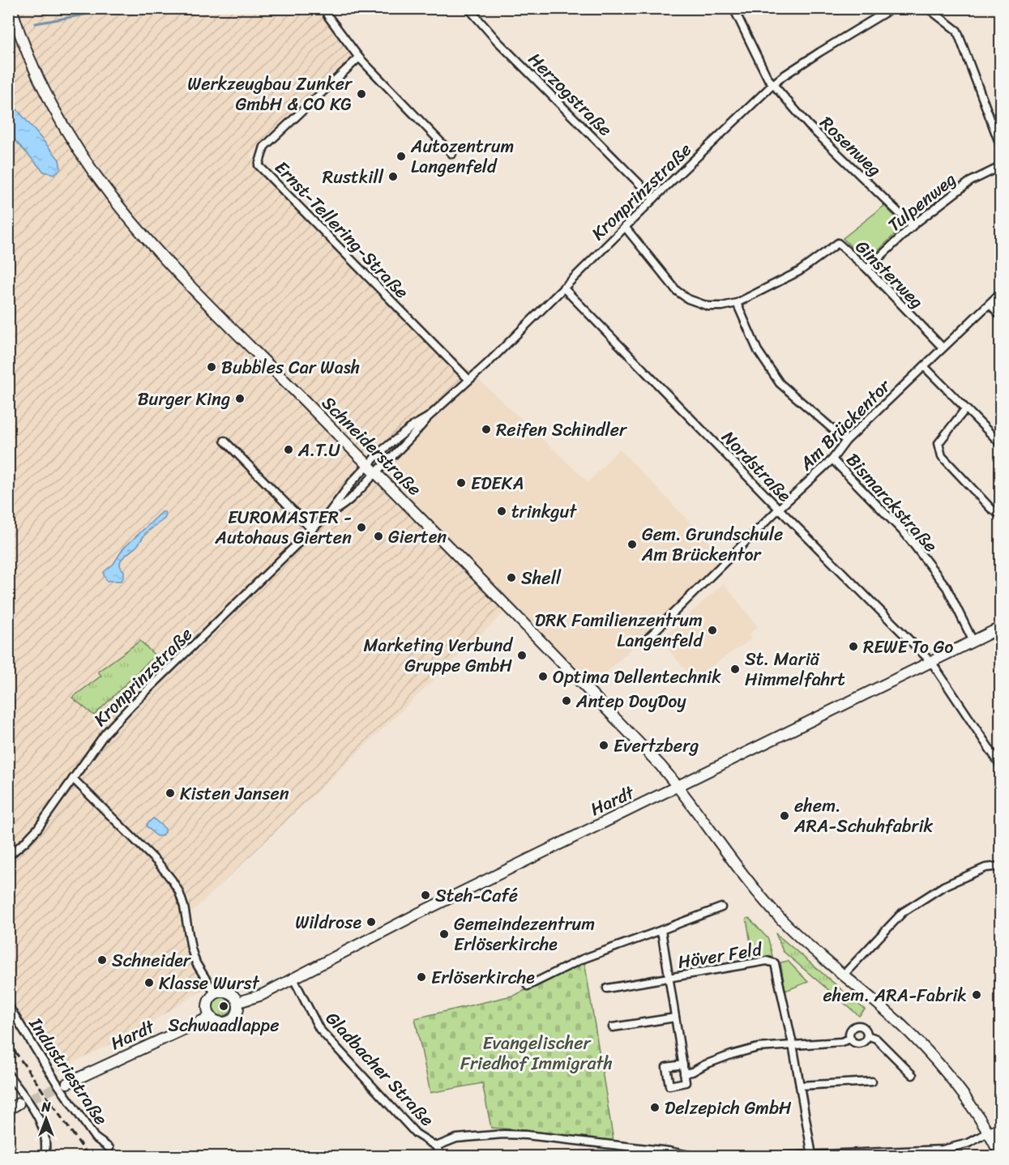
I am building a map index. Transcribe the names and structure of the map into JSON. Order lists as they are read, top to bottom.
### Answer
{
  "streets": {
    "main road": ["Schneiderstraße", "Hardt"],
    "street": [
      "Herzogstraße",
      "Rosenweg",
      "Kronprinzstraße",
      "Tulpenweg",
      "Ernst-Tellering-Straße",
      "Ginsterweg",
      "Am Brückentor",
      "Nordstraße",
      "Bismarckstraße",
      "Höver Feld",
      "Gladbacher Straße",
      "Industriestraße"
    ]
  },
  "crossings": [
    ["Herzogstraße", "Kronprinzstraße"],
    ["Rosenweg", "Kronprinzstraße"],
    ["Rosenweg", "Tulpenweg"],
    ["Kronprinzstraße", "Ernst-Tellering-Straße"],
    ["Kronprinzstraße", "Schneiderstraße"],
    ["Kronprinzstraße", "Nordstraße"],
    ["Tulpenweg", "Ginsterweg"],
    ["Ginsterweg", "Am Brückentor"],
    ["Ginsterweg", "Bismarckstraße"],
    ["Am Brückentor", "Nordstraße"],
    ["Am Brückentor", "Bismarckstraße"],
    ["Schneiderstraße", "Hardt"],
    ["Nordstraße", "Hardt"],
    ["Bismarckstraße", "Hardt"],
    ["Hardt", "Gladbacher Straße"]
  ],
  "parks": ["Evangelischer Friedhof Immigrath"],
  "places": [
    "Werkzeugbau Zunker GmbH & CO KG",
    "Autozentrum Langenfeld",
    "Rustkill",
    "Bubbles Car Wash",
    "Burger King",
    "Reifen Schindler",
    "A.T.U",
    "EDEKA",
    "trinkgut",
    "EUROMASTER - Autohaus Gierten",
    "Gierten",
    "Gem. Grundschule Am Brückentor",
    "Shell",
    "DRK Familienzentrum Langenfeld",
    "REWE To Go",
    "Marketing Verbund Gruppe GmbH",
    "St. Mariä Himmelfahrt",
    "Optima Dellentechnik",
    "Antep DoyDoy",
    "Evertzberg",
    "Kisten Jansen",
    "ehem. ARA-Schuhfabrik",
    "Steh-Café",
    "Wildrose",
    "Gemeindezentrum Erlöserkirche",
    "Schneider",
    "Erlöserkirche",
    "Klasse Wurst",
    "ehem. ARA-Fabrik",
    "Schwaadlappe",
    "Delzepich GmbH"
  ],
  "north": "top"
}
